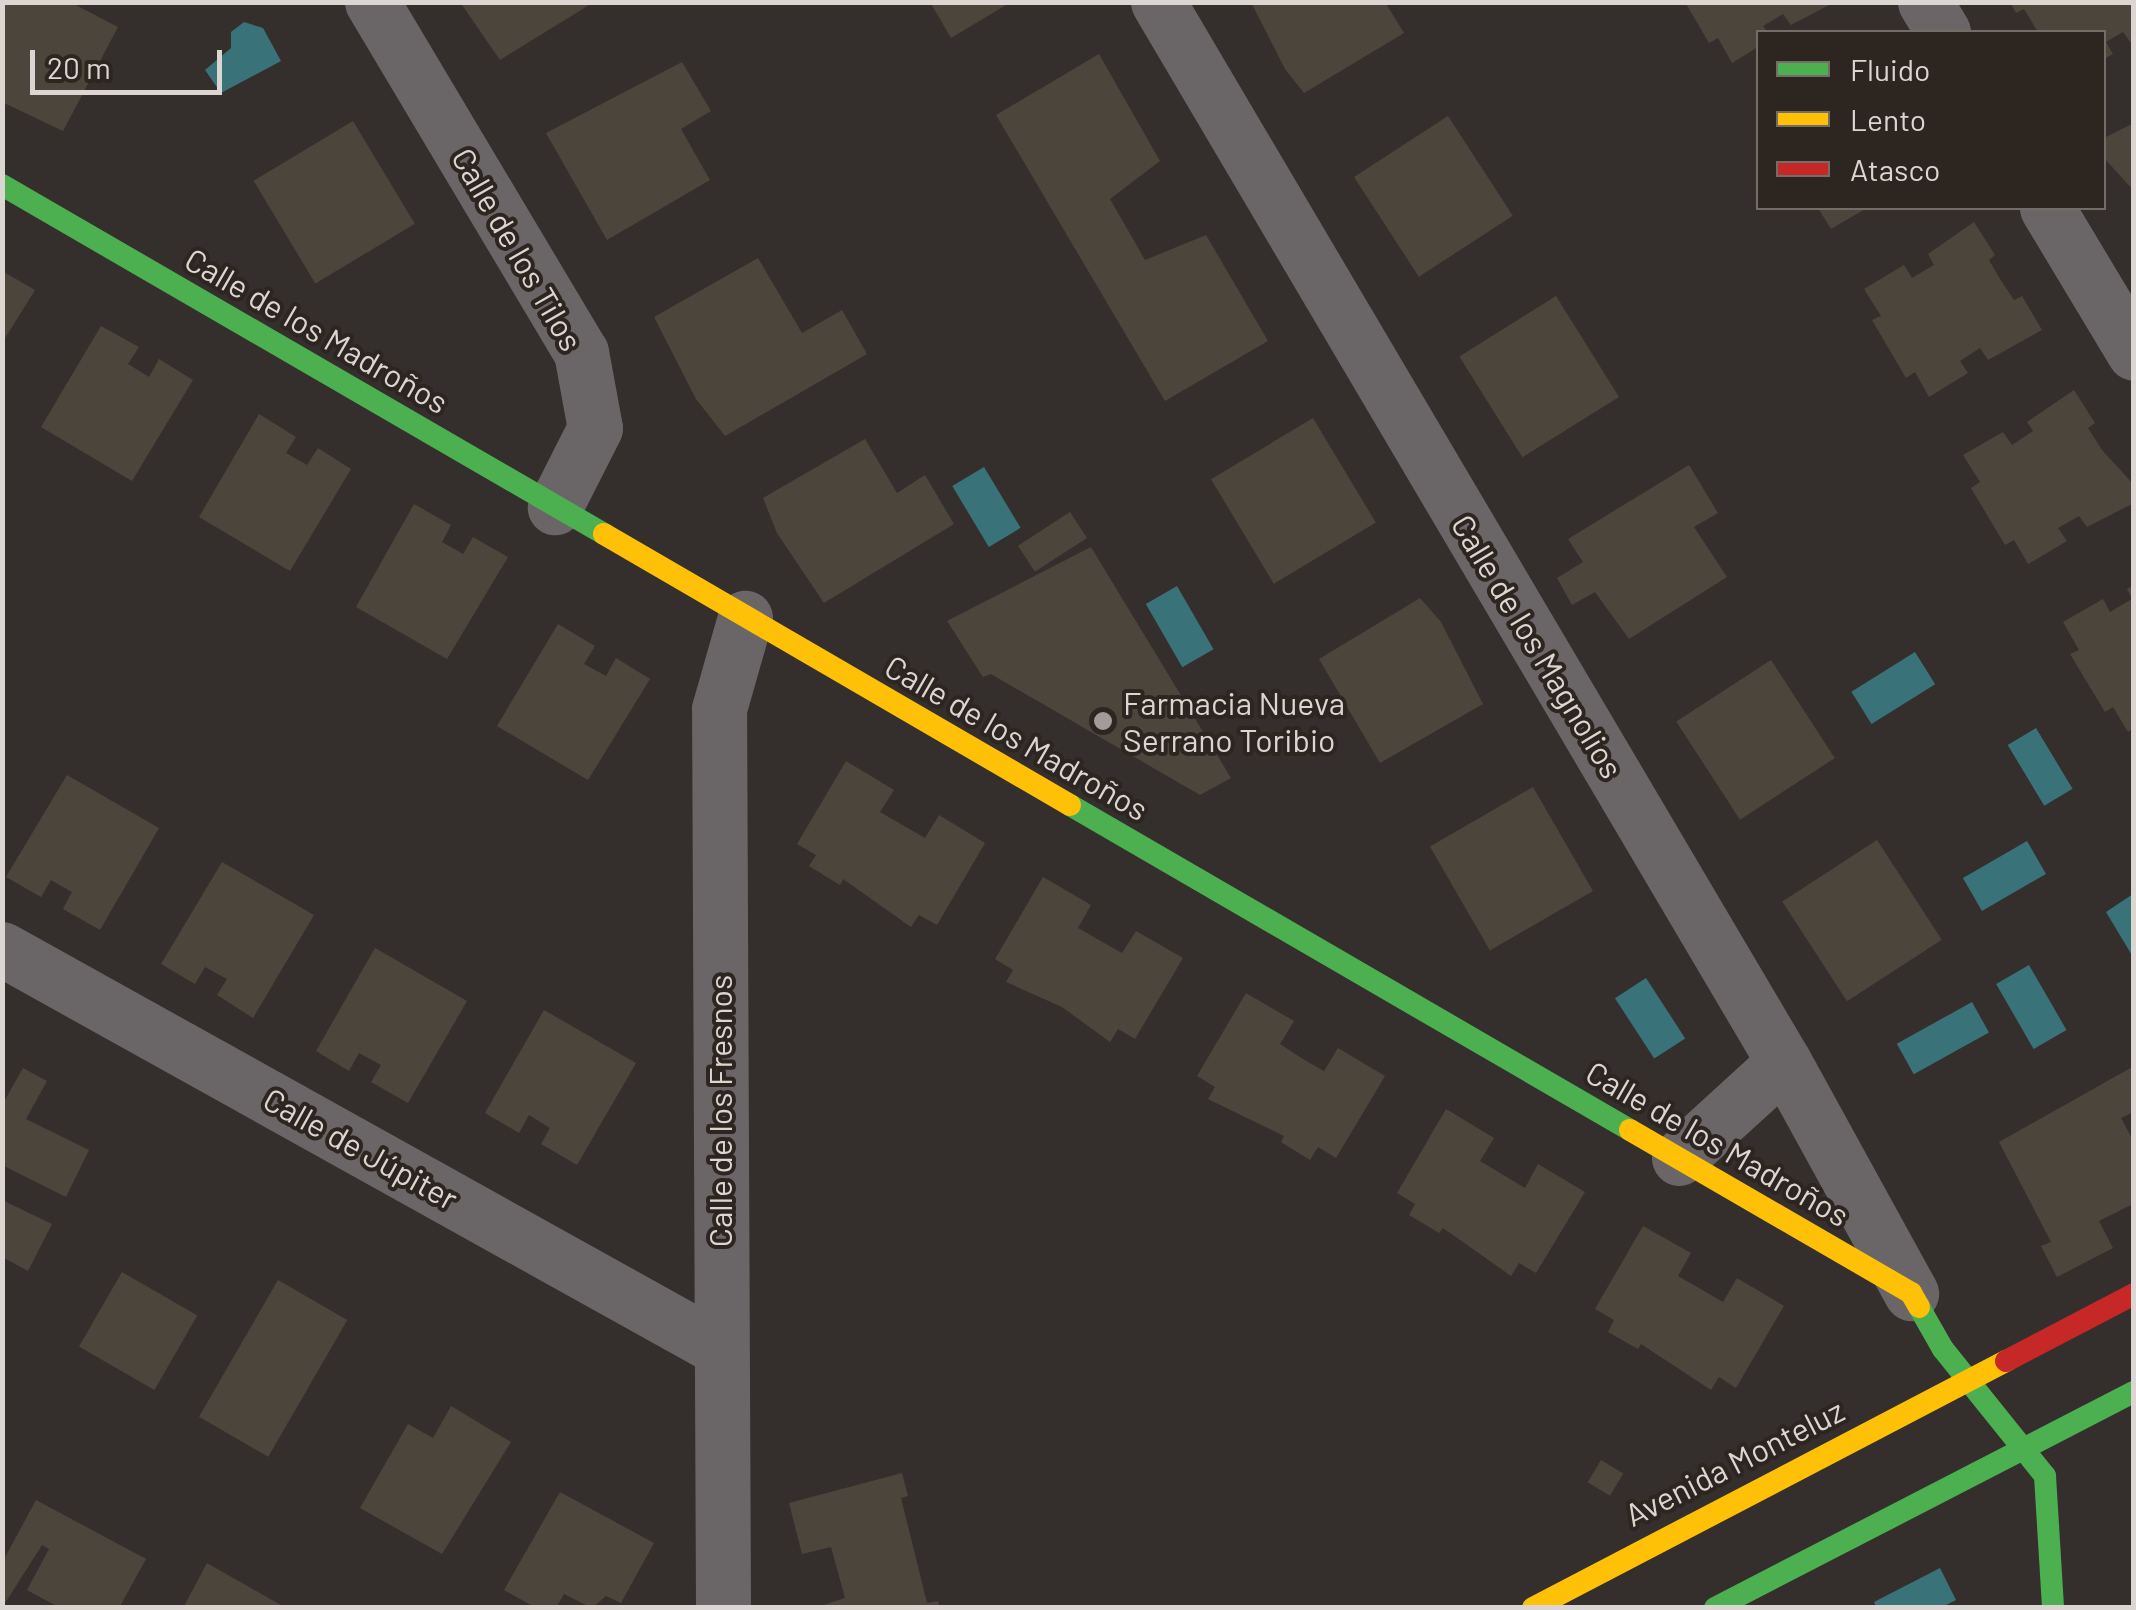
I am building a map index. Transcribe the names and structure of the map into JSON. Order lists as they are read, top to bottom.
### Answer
{
  "streets": {
    "street": [
      "Calle de los Tilos",
      "Calle de los Madroños",
      "Calle de los Magnolios",
      "Calle de los Fresnos",
      "Calle de Júpiter",
      "Avenida Monteluz"
    ]
  },
  "crossings": [
    ["Calle de los Tilos", "Calle de los Madroños"],
    ["Calle de los Madroños", "Calle de los Magnolios"],
    ["Calle de los Madroños", "Calle de los Fresnos"],
    ["Calle de los Madroños", "Avenida Monteluz"],
    ["Calle de los Fresnos", "Calle de Júpiter"]
  ],
  "places": ["Farmacia Nueva Serrano Toribio"],
  "legend": ["Fluido", "Lento", "Atasco"],
  "scale_bar": "20 m"
}
